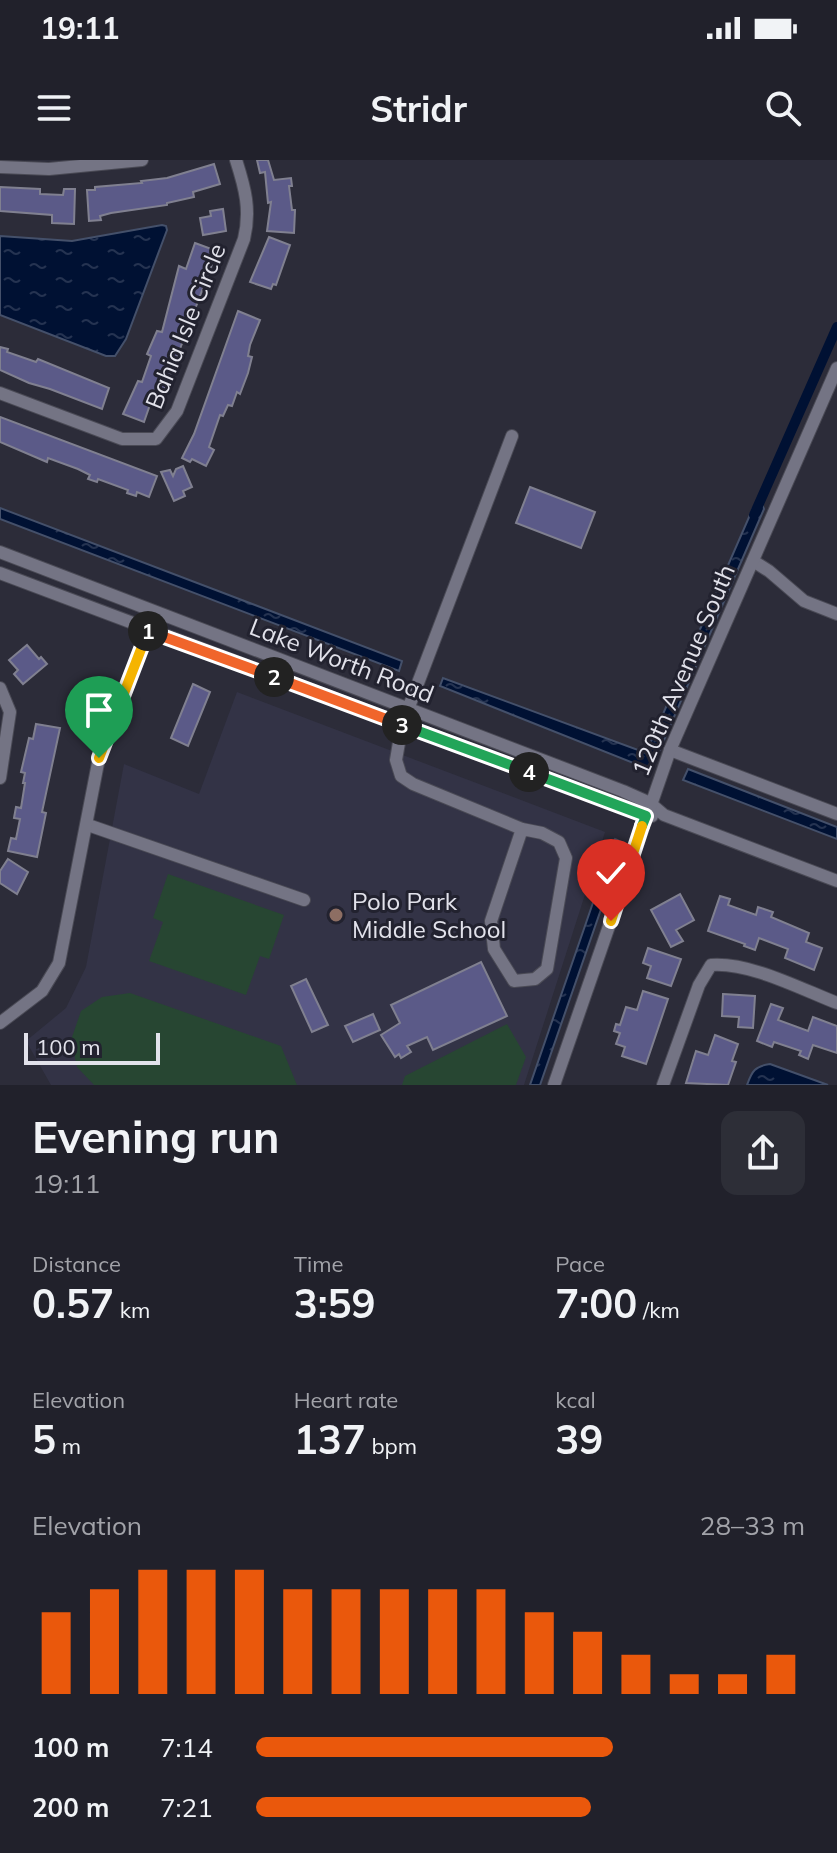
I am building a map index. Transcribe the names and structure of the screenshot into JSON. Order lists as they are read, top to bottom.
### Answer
{
  "streets": {
    "street": ["Bahia Isle Circle", "Lake Worth Road", "120th Avenue South"]
  },
  "crossings": [
    ["Lake Worth Road", "120th Avenue South"]
  ],
  "places": ["Polo Park Middle School"],
  "scale_bar": "100 m",
  "page": {
    "status": "19:11",
    "header": "Stridr",
    "pins": [
      "1",
      "2",
      "3",
      "4"
    ],
    "scale": "100 m",
    "heading": ["Evening run", "19:11"],
    "stats": [
      ["Distance", "0.57 km"],
      ["Time", "3:59"],
      ["Pace", "7:00 /km"],
      ["Elevation", "5 m"],
      ["Heart rate", "137 bpm"],
      ["kcal", "39"]
    ],
    "chart": ["Elevation", "28–33 m"],
    "list": [
      {
        "name": "100 m",
        "note": "7:14"
      },
      {
        "name": "200 m",
        "note": "7:21"
      }
    ]
  }
}
